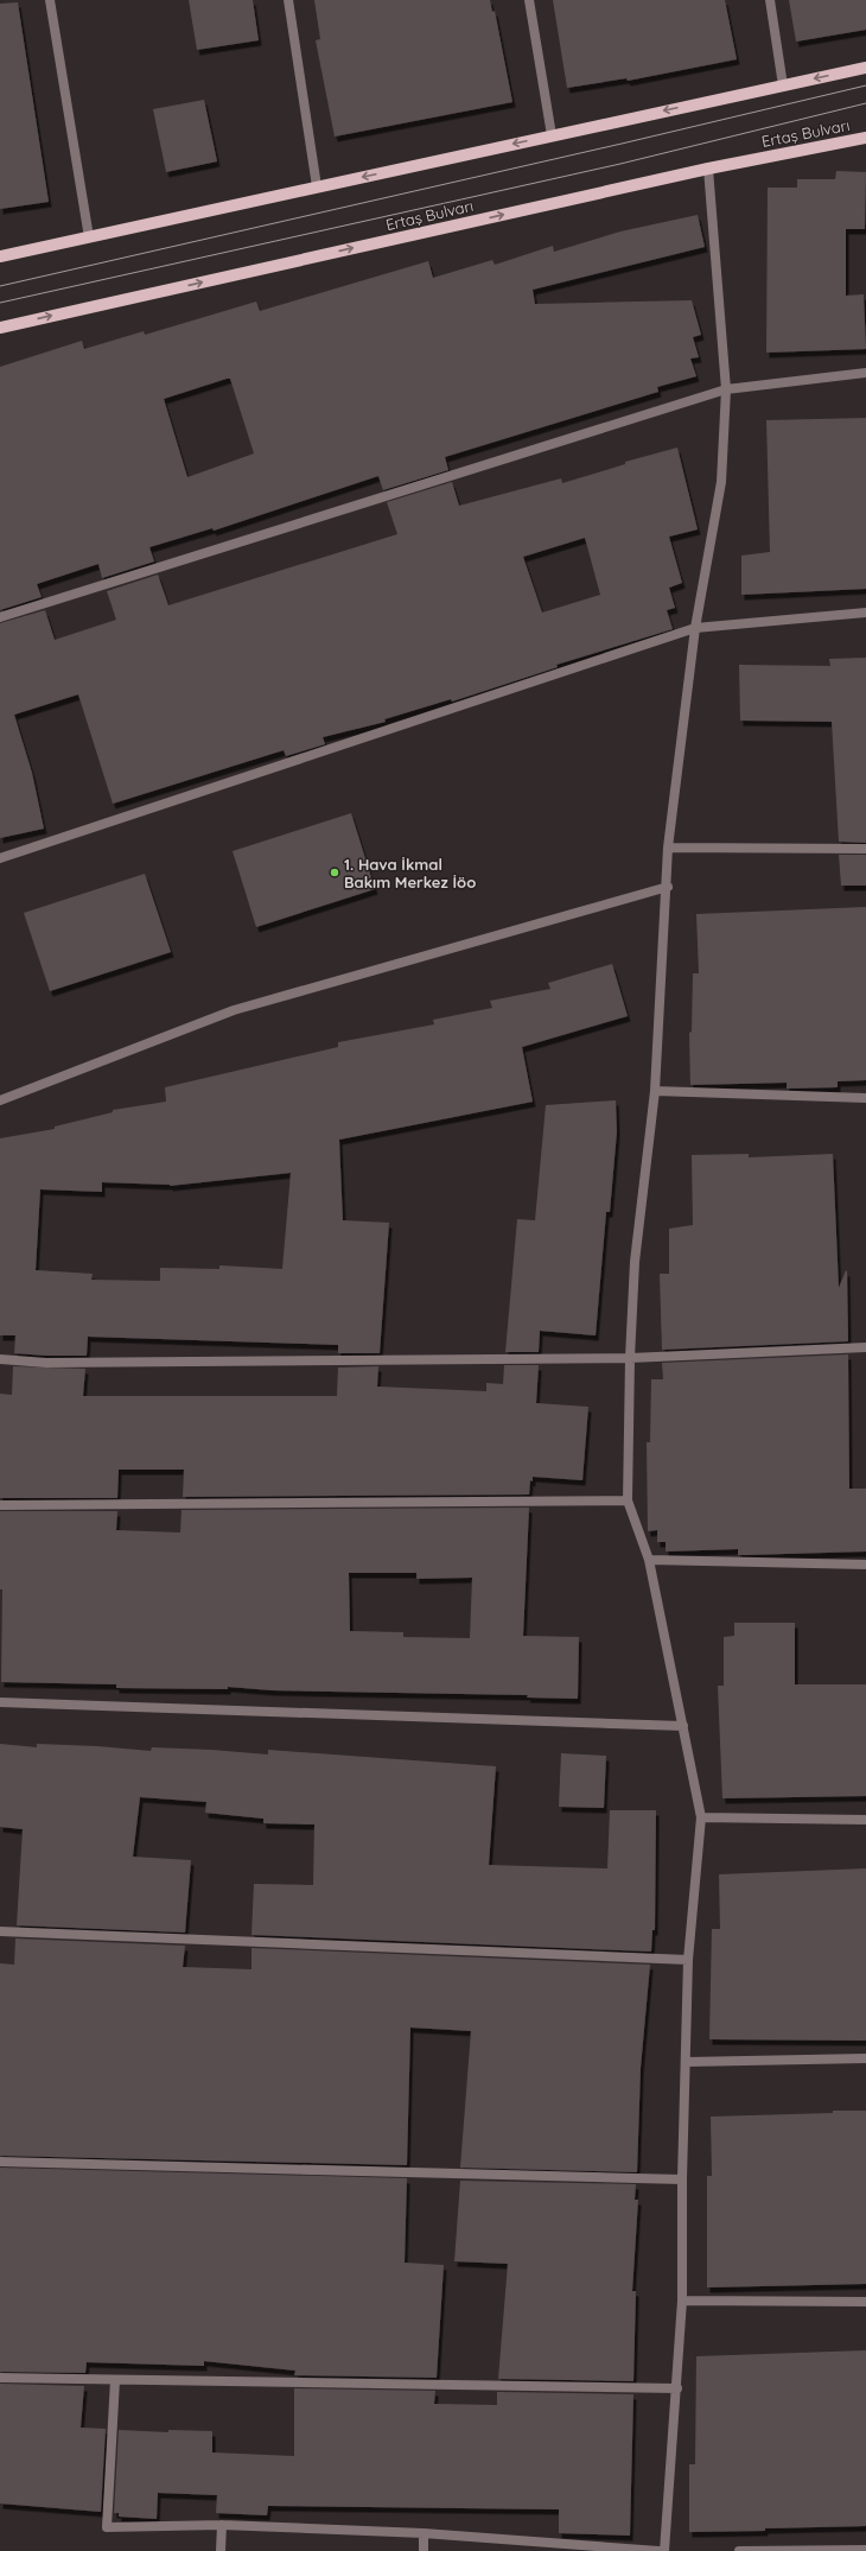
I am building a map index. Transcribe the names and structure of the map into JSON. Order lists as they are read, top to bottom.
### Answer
{
  "streets": {
    "main road": ["Ertaş Bulvarı"]
  },
  "places": ["1. Hava İkmal Bakım Merkez İöo"]
}
